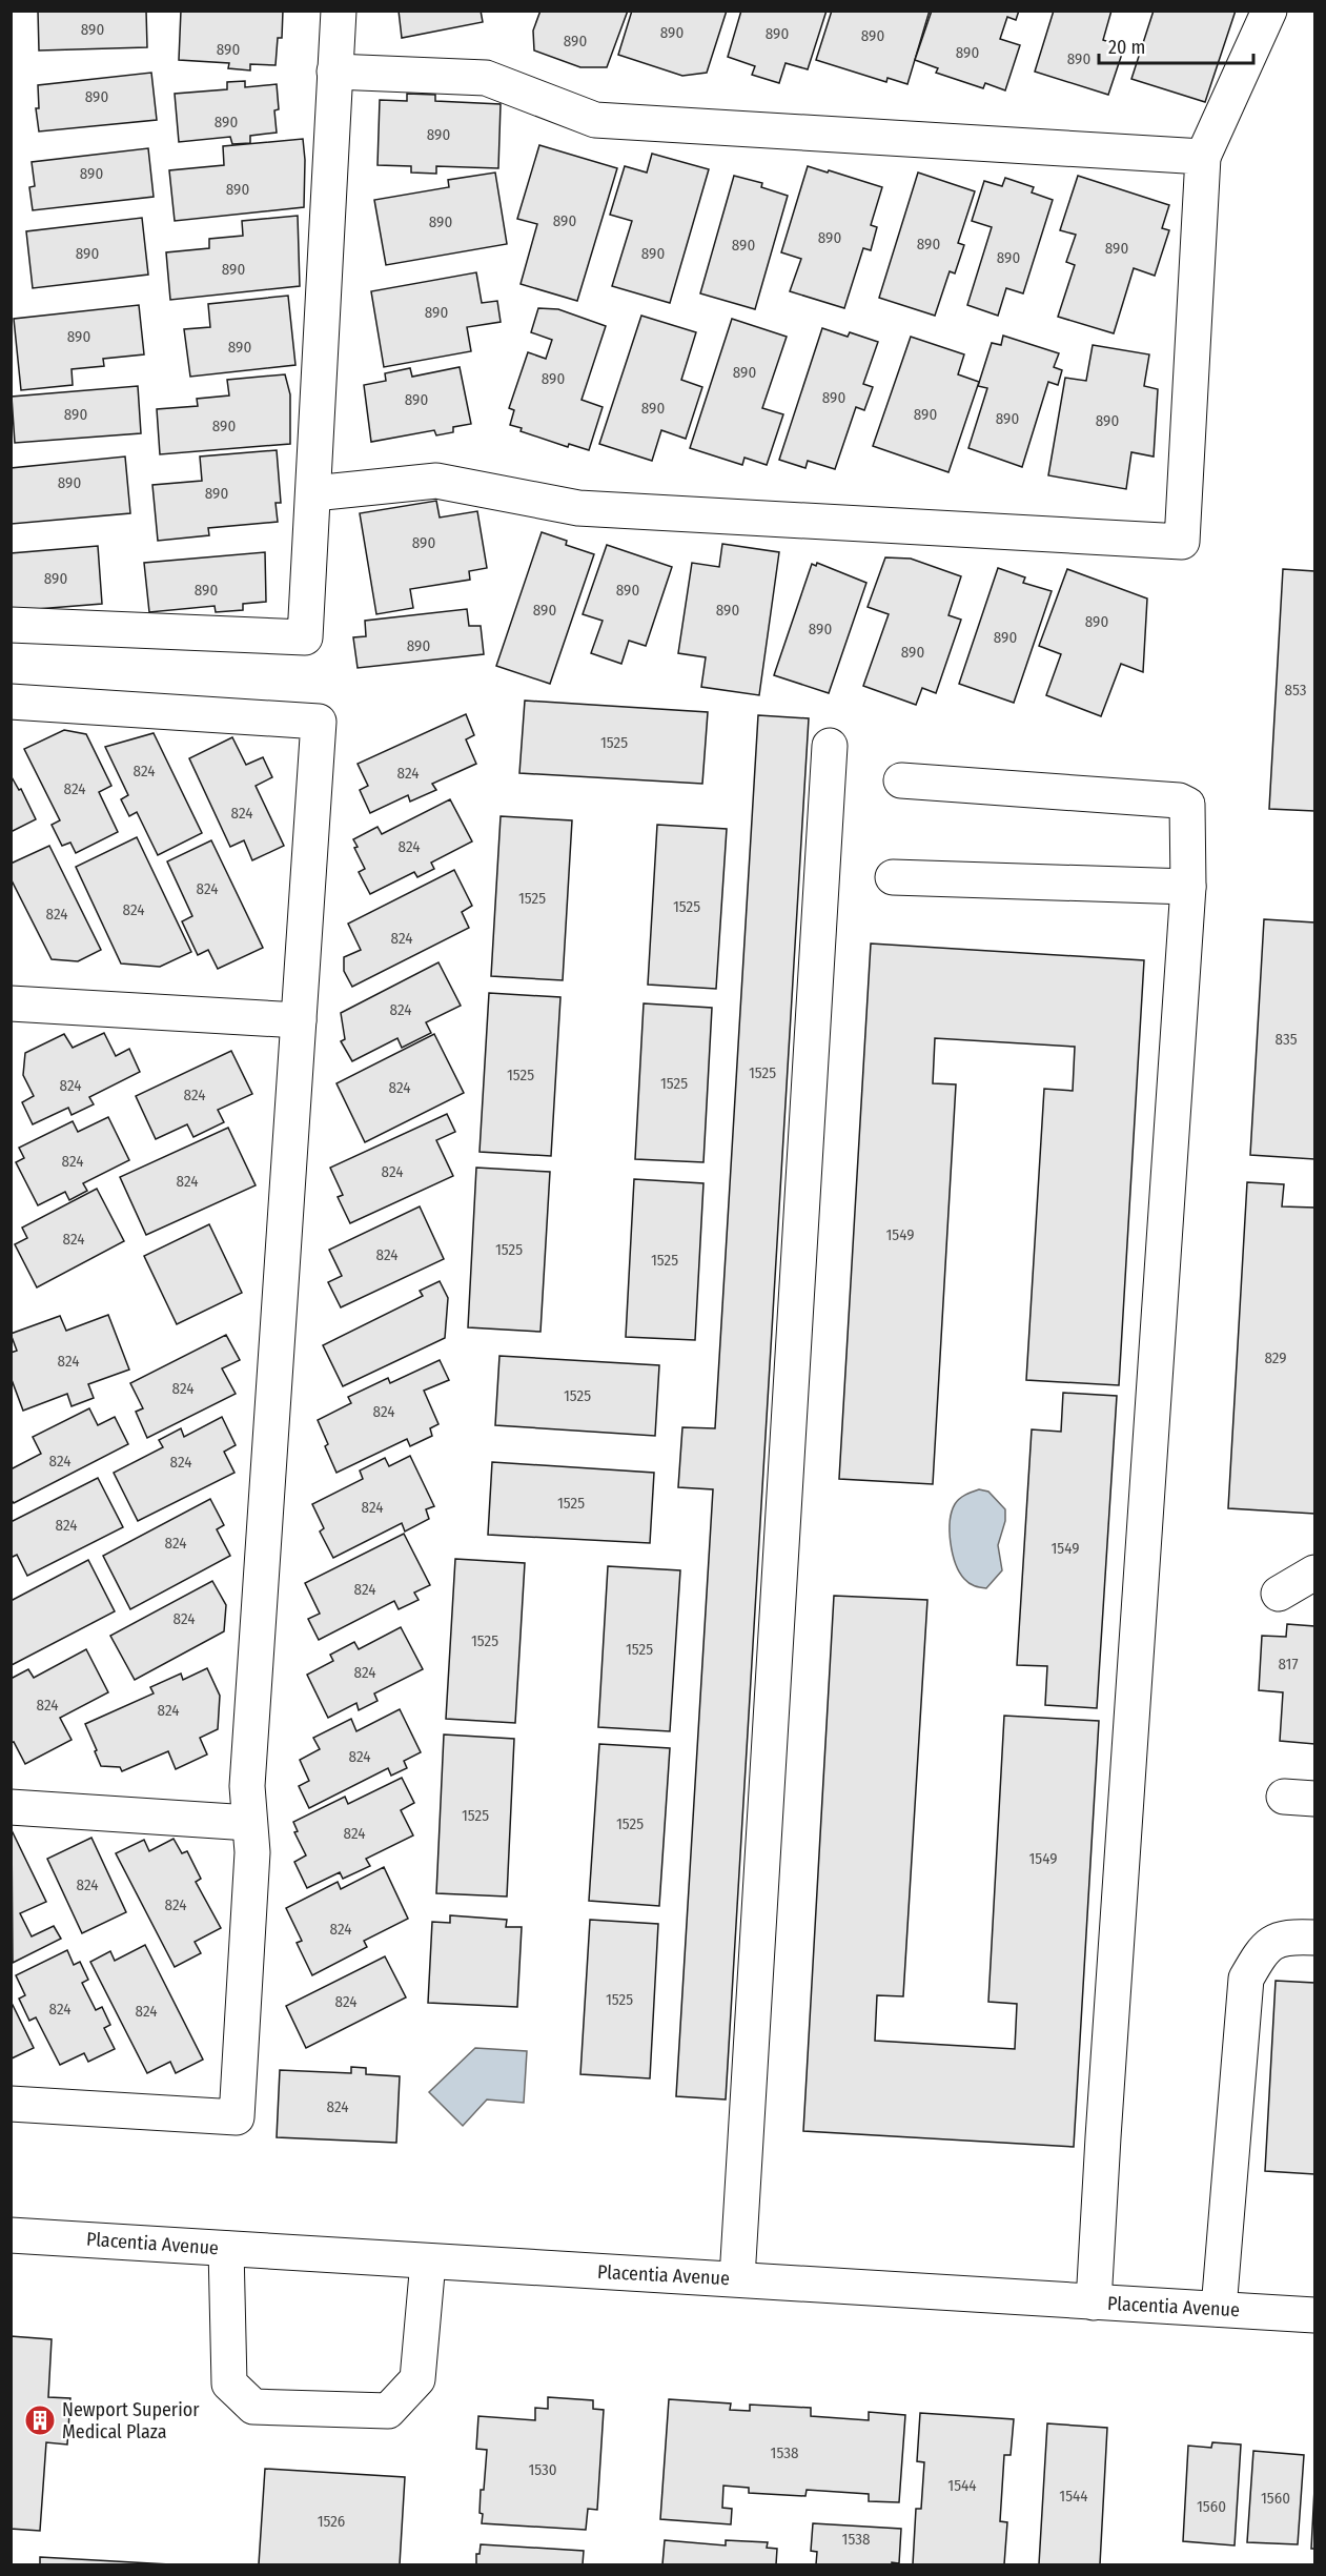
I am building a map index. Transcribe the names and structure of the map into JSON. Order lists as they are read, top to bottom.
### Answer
{
  "streets": {
    "main road": ["Placentia Avenue"]
  },
  "places": {
    "building": ["Newport Superior Medical Plaza"]
  },
  "house_numbers": [
    "890",
    "890",
    "890",
    "890",
    "890",
    "890",
    "890",
    "890",
    "890",
    "890",
    "890",
    "890",
    "890",
    "890",
    "890",
    "890",
    "890",
    "890",
    "890",
    "890",
    "890",
    "890",
    "890",
    "890",
    "890",
    "890",
    "890",
    "890",
    "890",
    "890",
    "890",
    "890",
    "890",
    "890",
    "890",
    "890",
    "890",
    "890",
    "890",
    "890",
    "890",
    "890",
    "890",
    "890",
    "890",
    "890",
    "890",
    "890",
    "890",
    "853",
    "1525",
    "824",
    "824",
    "824",
    "824",
    "824",
    "824",
    "1525",
    "1525",
    "824",
    "824",
    "824",
    "824",
    "835",
    "1525",
    "1525",
    "1525",
    "824",
    "824",
    "824",
    "824",
    "824",
    "824",
    "1549",
    "824",
    "1525",
    "824",
    "1525",
    "829",
    "824",
    "824",
    "1525",
    "824",
    "824",
    "824",
    "1525",
    "824",
    "824",
    "824",
    "1549",
    "824",
    "824",
    "1525",
    "1525",
    "817",
    "824",
    "824",
    "824",
    "824",
    "1525",
    "1525",
    "824",
    "1549",
    "824",
    "824",
    "824",
    "1525",
    "824",
    "824",
    "824",
    "824",
    "1538",
    "1530",
    "1544",
    "1544",
    "1560",
    "1560",
    "1526",
    "1538"
  ],
  "scale_bar": "20 m"
}
